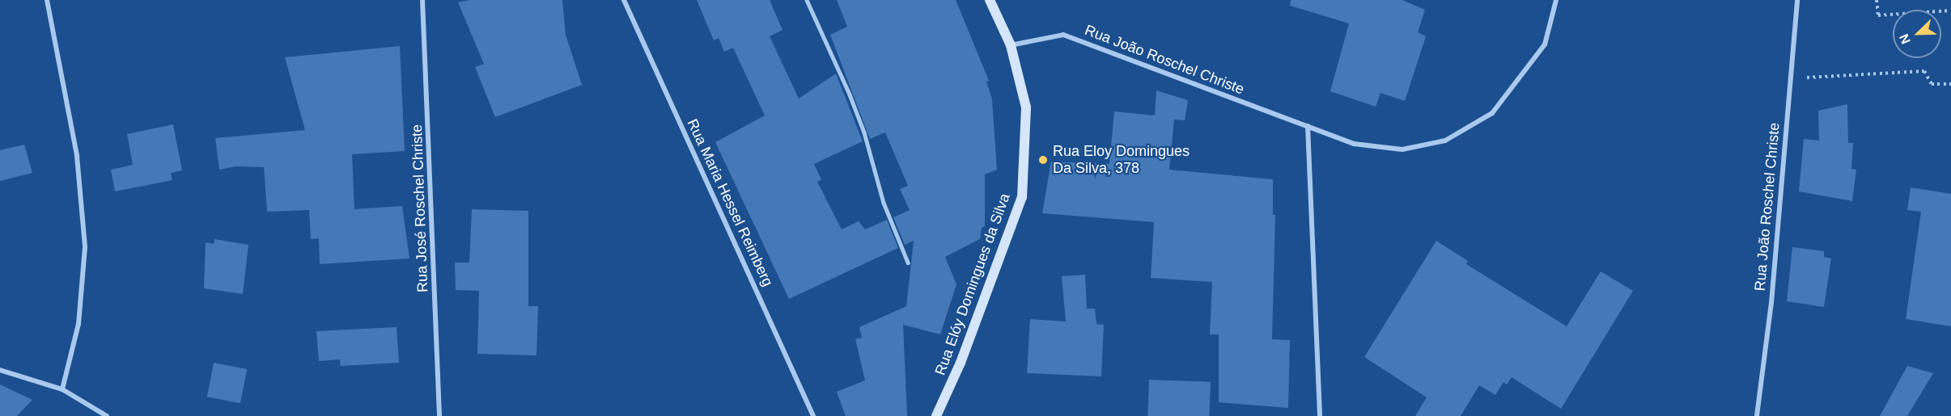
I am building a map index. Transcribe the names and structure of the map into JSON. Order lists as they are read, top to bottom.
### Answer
{
  "streets": {
    "main road": ["Rua Elóy Domingues da Silva"],
    "street": ["Rua João Roschel Christe", "Rua Maria Hessel Reimberg", "Rua José Roschel Christe"]
  },
  "crossings": [
    ["Rua João Roschel Christe", "Rua Elóy Domingues da Silva"]
  ],
  "places": ["Rua Eloy Domingues Da Silva, 378"],
  "north": "bottom left"
}
